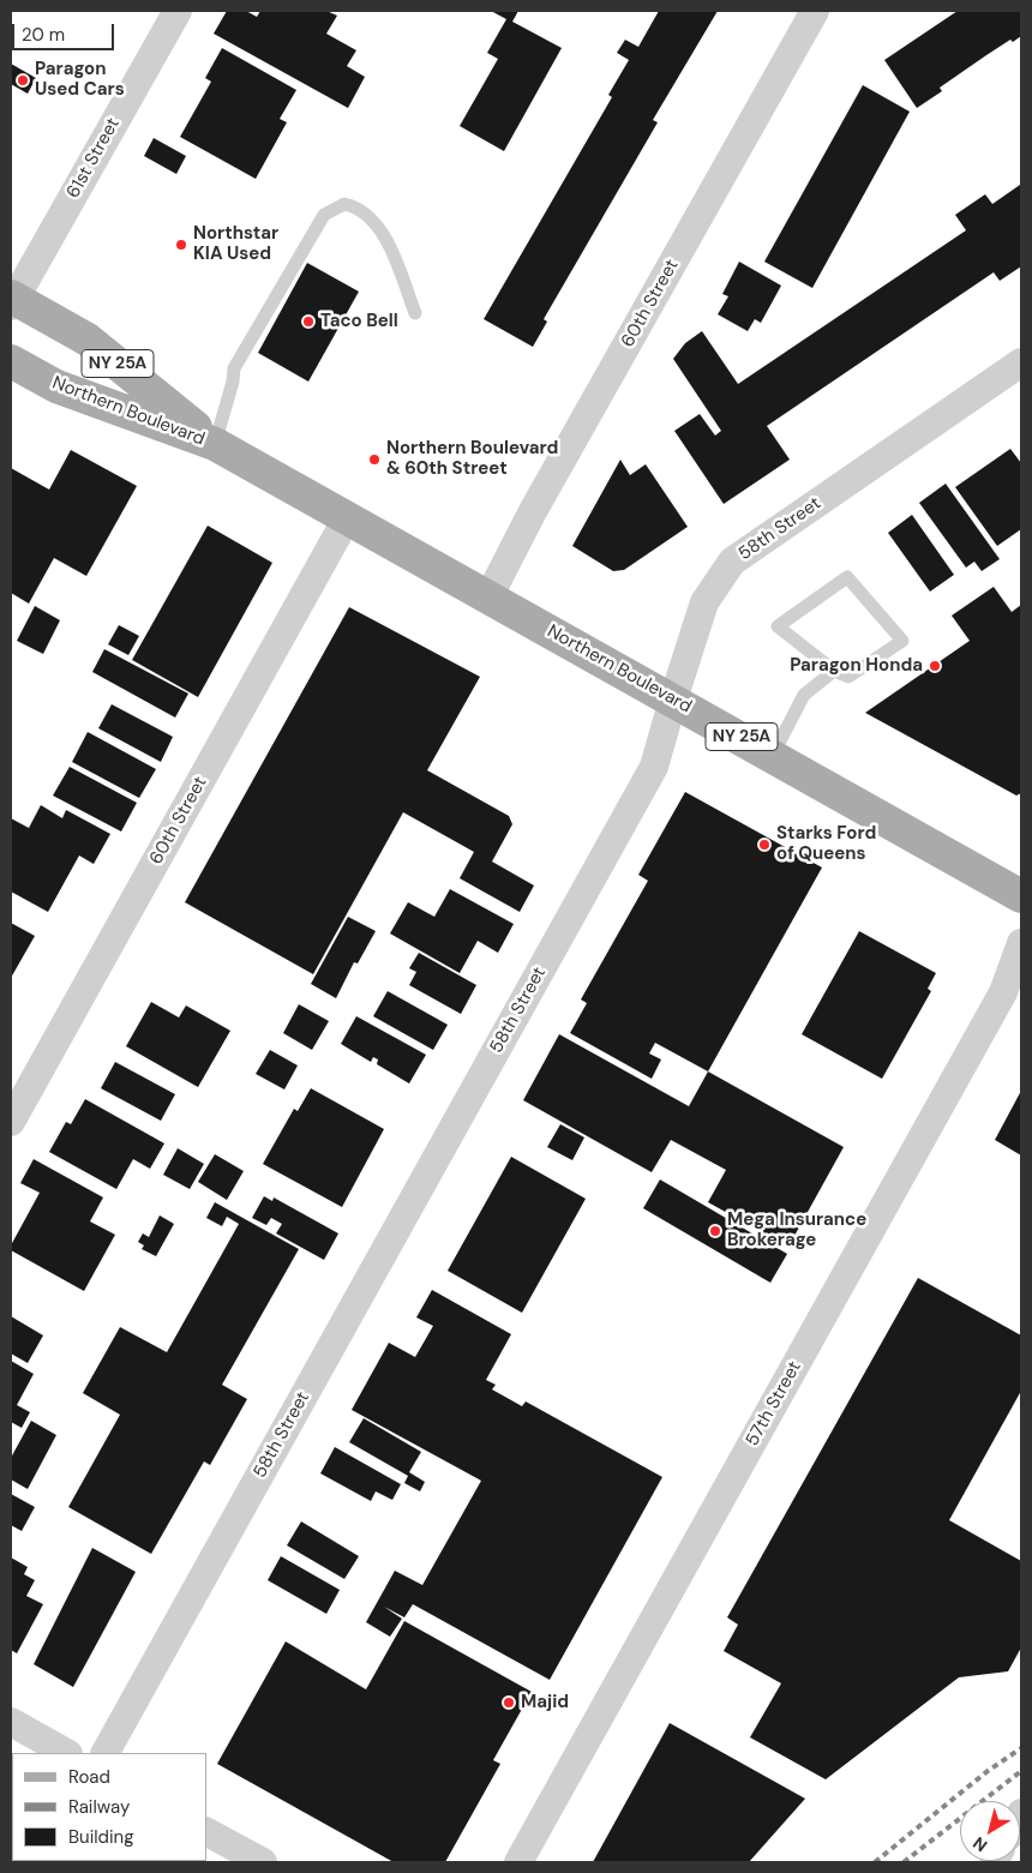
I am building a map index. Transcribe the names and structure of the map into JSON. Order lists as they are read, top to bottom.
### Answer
{
  "streets": {
    "main road": ["NY 25A", "Northern Boulevard"],
    "street": [
      "61st Street",
      "60th Street",
      "58th Street",
      "57th Street"
    ]
  },
  "crossings": [
    ["61st Street", "Northern Boulevard"],
    ["60th Street", "Northern Boulevard"],
    ["Northern Boulevard", "58th Street"]
  ],
  "places": [
    "Paragon Used Cars",
    "Northstar KIA Used",
    "Taco Bell",
    "Northern Boulevard & 60th Street",
    "Paragon Honda",
    "Starks Ford of Queens",
    "Mega Insurance Brokerage",
    "Majid"
  ],
  "legend": ["Road", "Railway", "Building"],
  "scale_bar": "20 m",
  "north": "bottom left"
}
